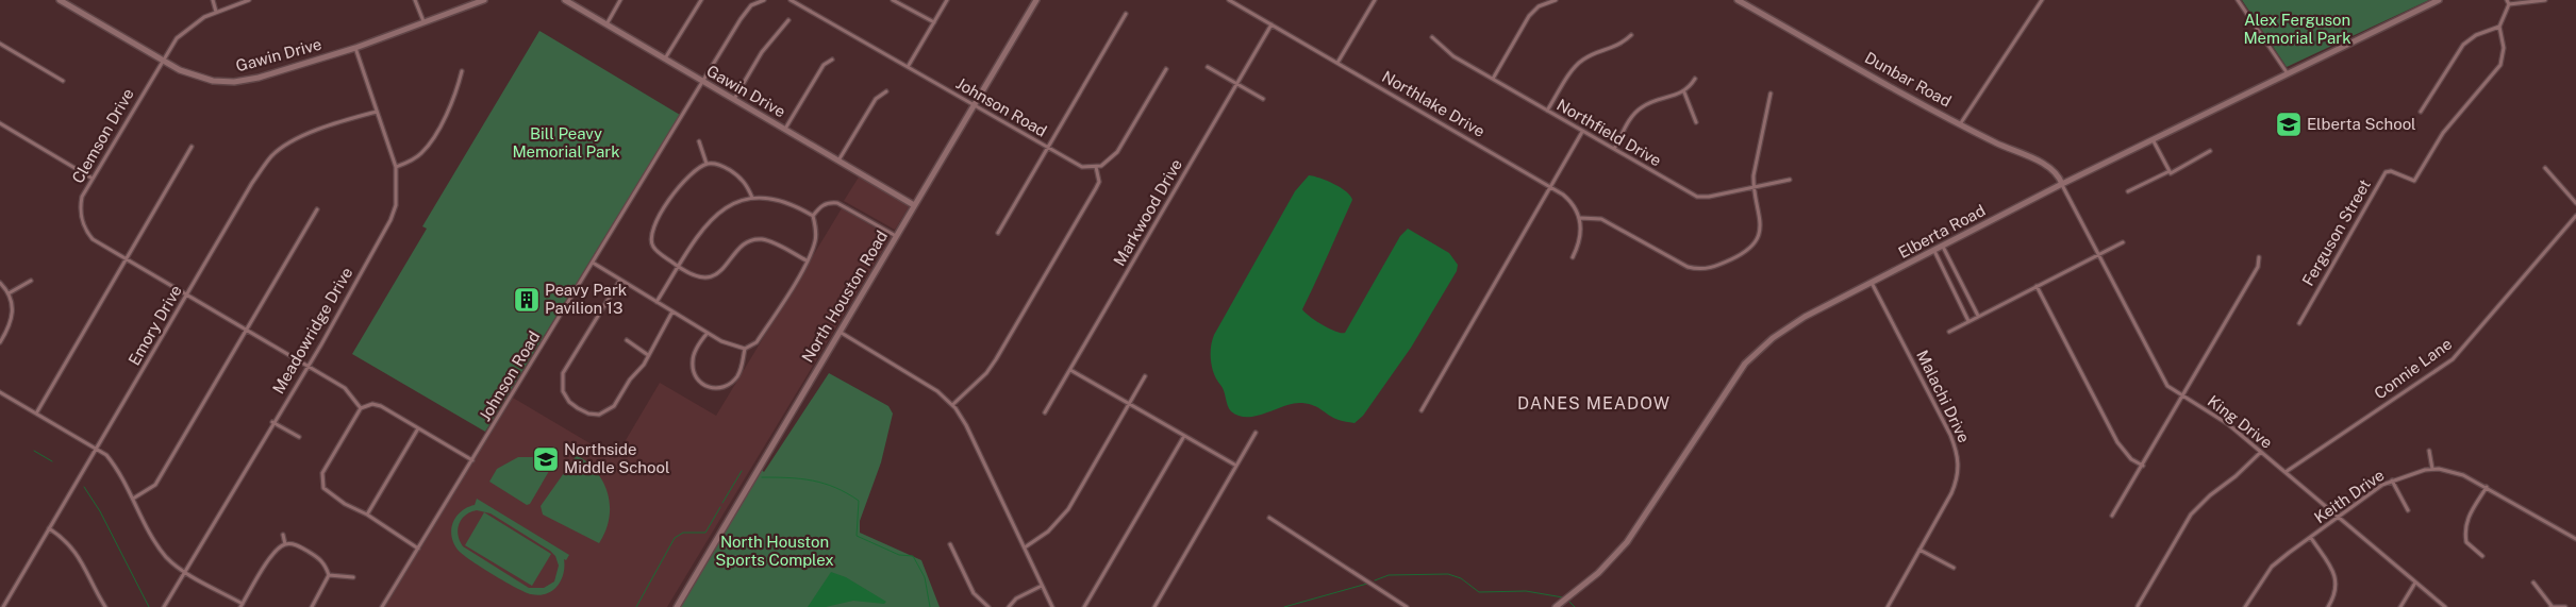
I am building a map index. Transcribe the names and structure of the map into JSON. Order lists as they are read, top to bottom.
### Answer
{
  "streets": {
    "street": [
      "Gawin Drive",
      "Dunbar Road",
      "Northlake Drive",
      "Johnson Road",
      "Northfield Drive",
      "Clemson Drive",
      "Markwood Drive",
      "Elberta Road",
      "Ferguson Street",
      "North Houston Road",
      "Emory Drive",
      "Meadowridge Drive",
      "Connie Lane",
      "Malachi Drive",
      "King Drive",
      "Keith Drive"
    ]
  },
  "crossings": [
    ["Gawin Drive", "Johnson Road"],
    ["Gawin Drive", "Clemson Drive"],
    ["Gawin Drive", "North Houston Road"],
    ["Gawin Drive", "Meadowridge Drive"],
    ["Dunbar Road", "Elberta Road"],
    ["Dunbar Road", "King Drive"],
    ["Northlake Drive", "Markwood Drive"],
    ["Johnson Road", "North Houston Road"],
    ["Clemson Drive", "Emory Drive"],
    ["Clemson Drive", "Meadowridge Drive"],
    ["Elberta Road", "Malachi Drive"],
    ["Elberta Road", "King Drive"],
    ["Emory Drive", "Meadowridge Drive"],
    ["Connie Lane", "King Drive"],
    ["King Drive", "Keith Drive"]
  ],
  "districts": ["DANES MEADOW"],
  "parks": ["Alex Ferguson Memorial Park", "Bill Peavy Memorial Park", "North Houston Sports Complex"],
  "places": {
    "school or university": ["Elberta School", "Northside Middle School"],
    "building": ["Peavy Park Pavilion 13"]
  }
}
